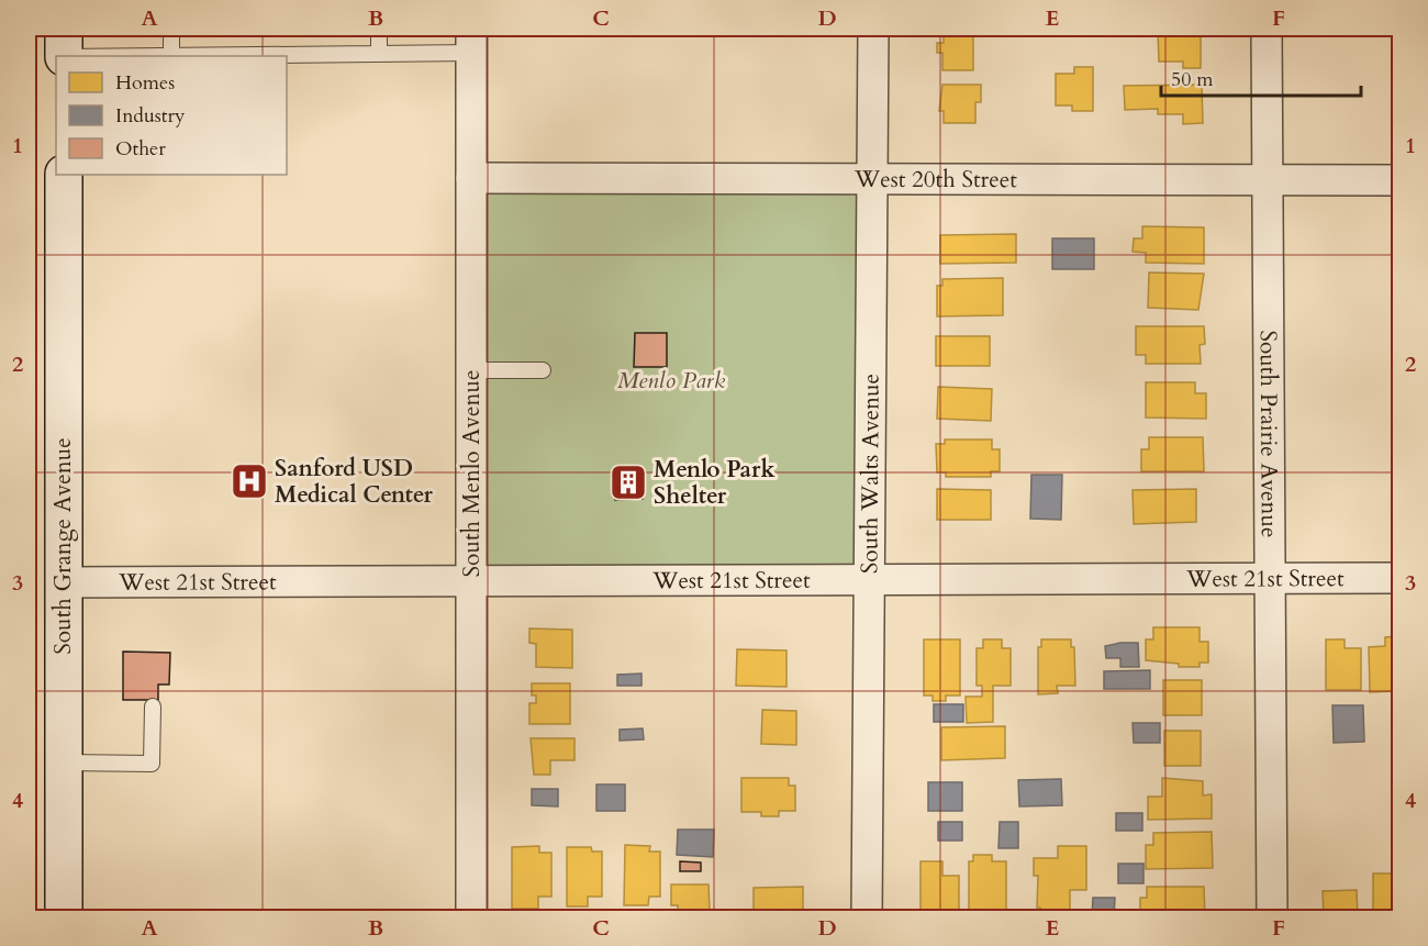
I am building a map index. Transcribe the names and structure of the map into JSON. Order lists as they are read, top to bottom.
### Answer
{
  "streets": {
    "street": [
      "West 20th Street",
      "South Prairie Avenue",
      "South Menlo Avenue",
      "South Walts Avenue",
      "South Grange Avenue",
      "West 21st Street"
    ]
  },
  "crossings": [
    ["West 20th Street", "South Prairie Avenue"],
    ["West 20th Street", "South Menlo Avenue"],
    ["West 20th Street", "South Walts Avenue"],
    ["South Prairie Avenue", "West 21st Street"],
    ["South Menlo Avenue", "West 21st Street"],
    ["South Walts Avenue", "West 21st Street"],
    ["South Grange Avenue", "West 21st Street"]
  ],
  "parks": ["Menlo Park"],
  "places": {
    "hospital": ["Sanford USD Medical Center"],
    "building": ["Menlo Park Shelter"]
  },
  "legend": ["Homes", "Industry", "Other"],
  "scale_bar": "50 m",
  "grid": {
    "columns": [
      "A",
      "B",
      "C",
      "D",
      "E",
      "F"
    ],
    "rows": [
      "1",
      "2",
      "3",
      "4"
    ]
  }
}
